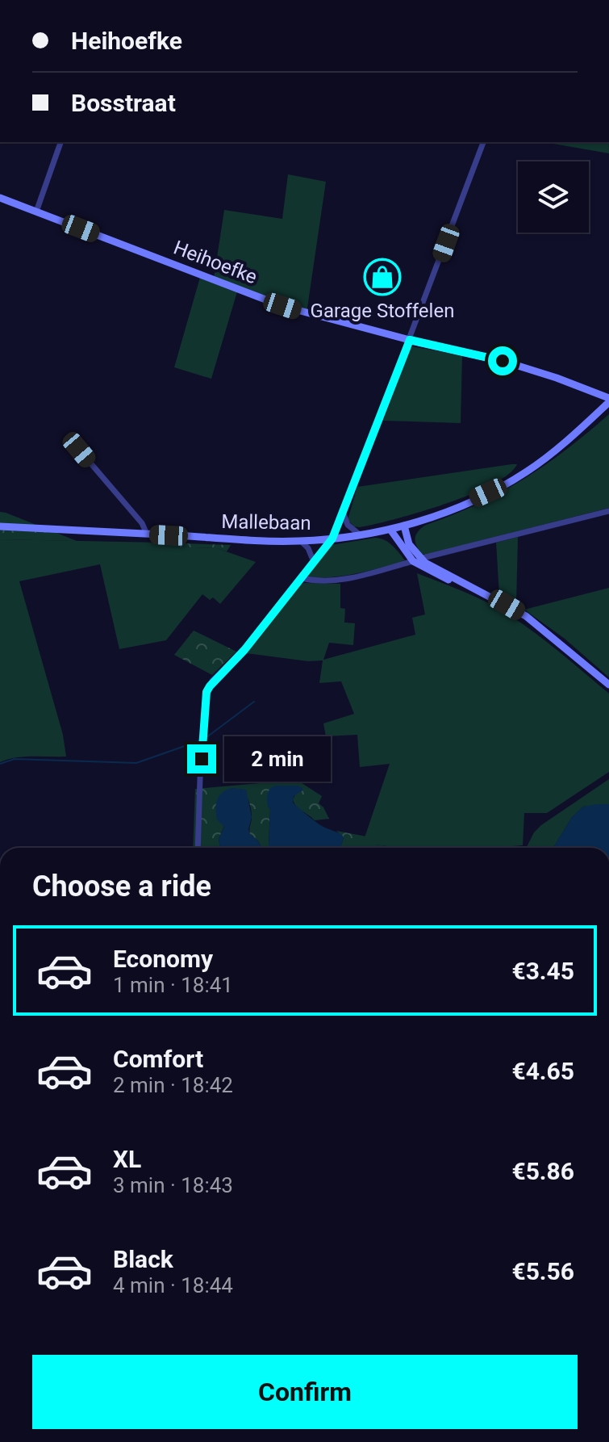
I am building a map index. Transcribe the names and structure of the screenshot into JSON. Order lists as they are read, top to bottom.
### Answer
{
  "streets": {
    "main road": ["Heihoefke", "Mallebaan"]
  },
  "crossings": [
    ["Heihoefke", "Mallebaan"]
  ],
  "places": {
    "shop": ["Garage Stoffelen"]
  },
  "page": {
    "banner": ["Heihoefke", "Bosstraat"],
    "bubble": "2 min",
    "heading": "Choose a ride",
    "list": [
      {
        "name": "Economy",
        "note": "1 min · 18:41",
        "value": "€3.45"
      },
      {
        "name": "Comfort",
        "note": "2 min · 18:42",
        "value": "€4.65"
      },
      {
        "name": "XL",
        "note": "3 min · 18:43",
        "value": "€5.86"
      },
      {
        "name": "Black",
        "note": "4 min · 18:44",
        "value": "€5.56"
      }
    ],
    "buttons": "Confirm"
  }
}
